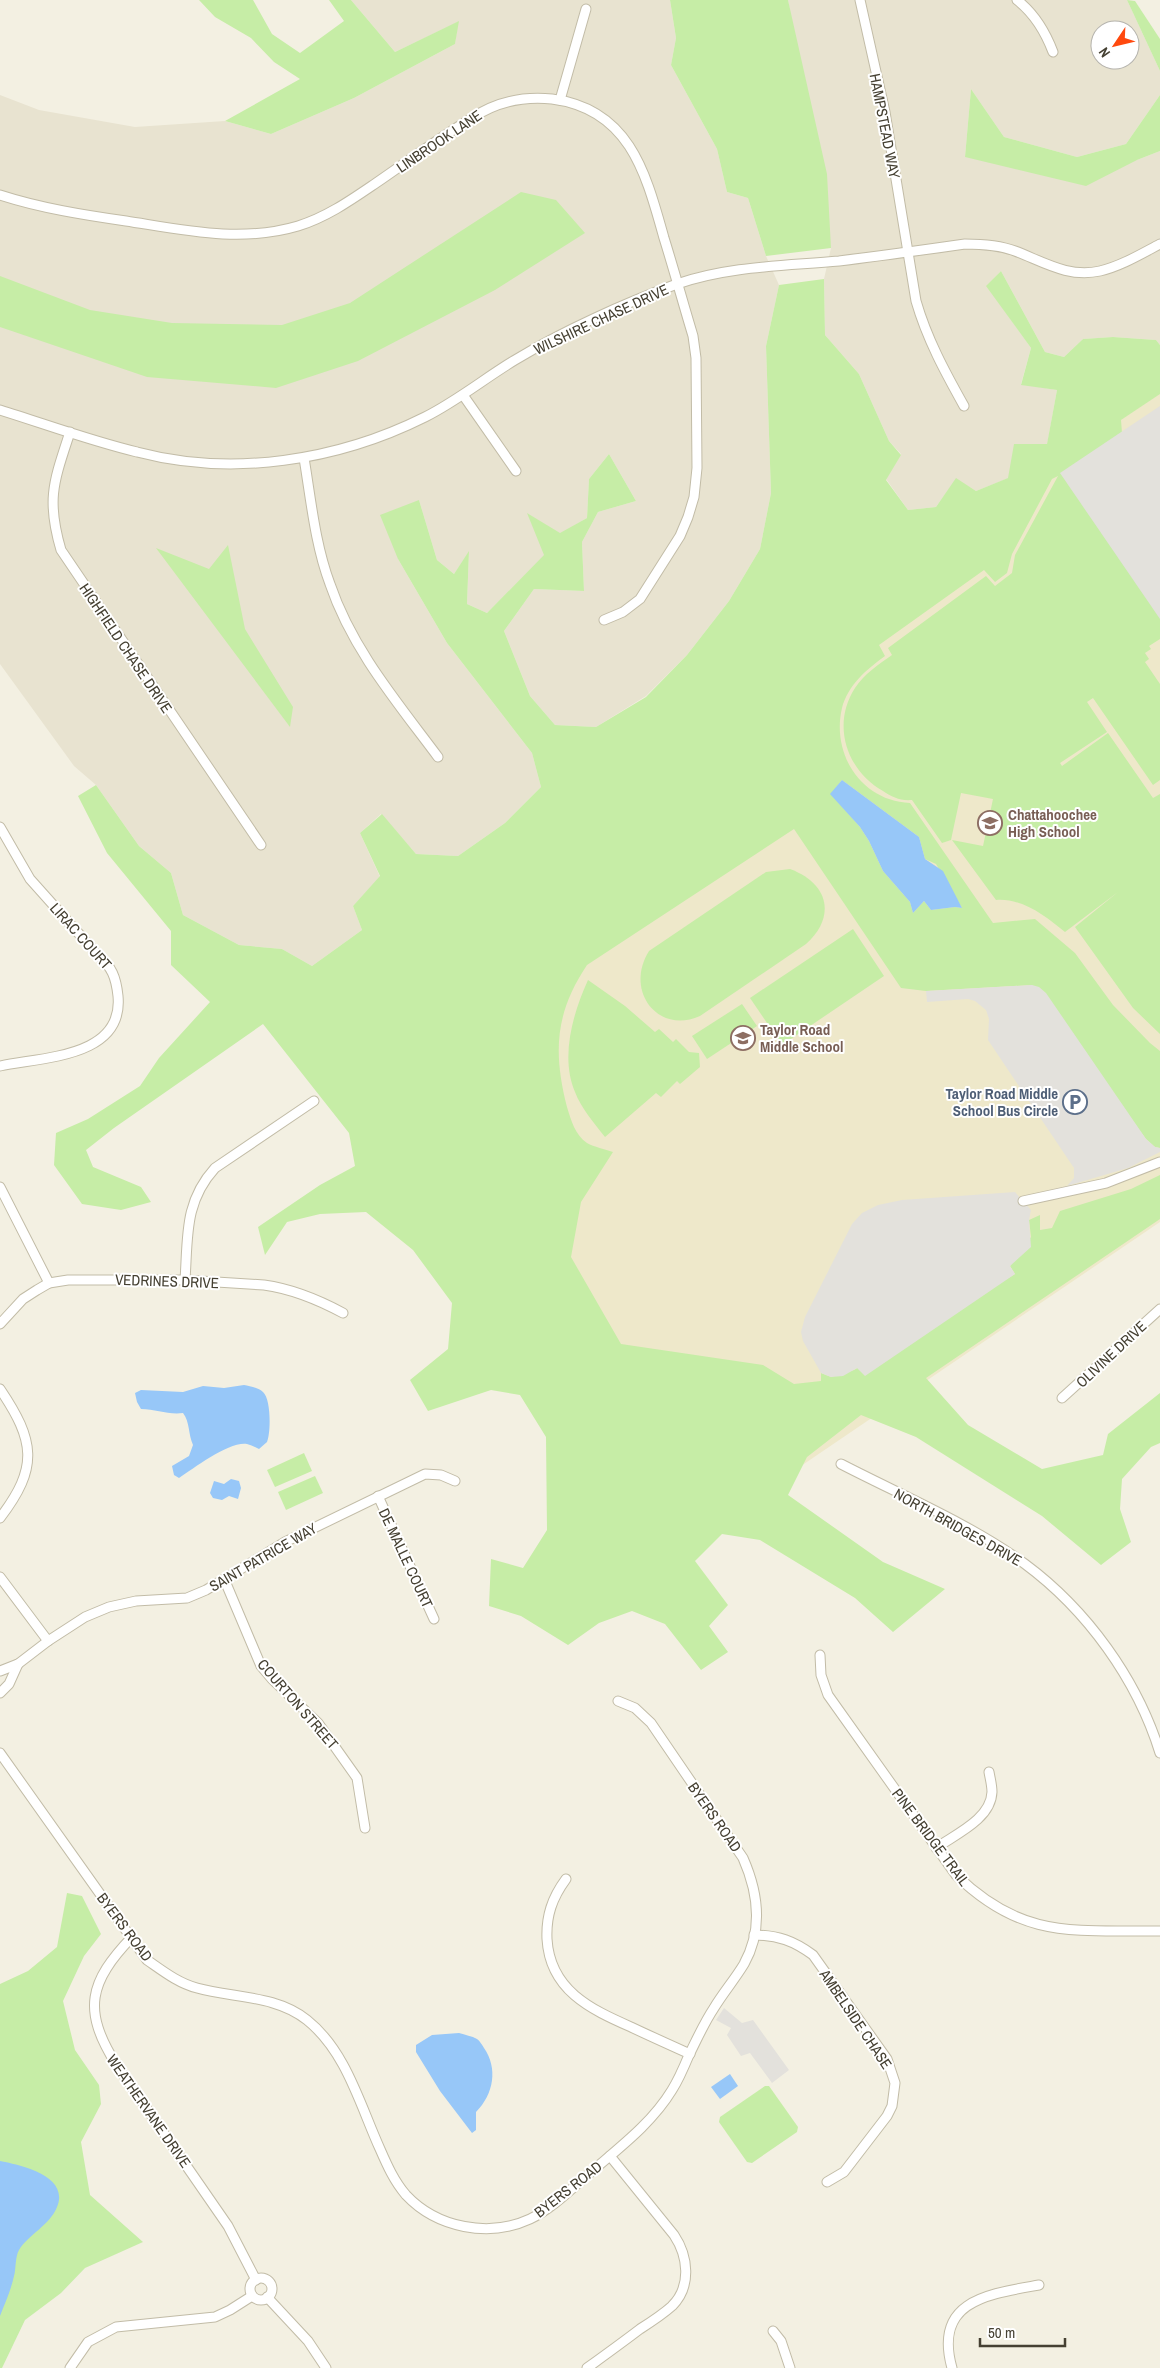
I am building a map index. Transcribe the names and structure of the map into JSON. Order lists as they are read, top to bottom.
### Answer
{
  "streets": {
    "street": [
      "HAMPSTEAD WAY",
      "LINBROOK LANE",
      "WILSHIRE CHASE DRIVE",
      "HIGHFIELD CHASE DRIVE",
      "LIRAC COURT",
      "VEDRINES DRIVE",
      "OLIVINE DRIVE",
      "NORTH BRIDGES DRIVE",
      "SAINT PATRICE WAY",
      "DE MALLE COURT",
      "COURTON STREET",
      "BYERS ROAD",
      "PINE BRIDGE TRAIL",
      "AMBELSIDE CHASE",
      "WEATHERVANE DRIVE"
    ]
  },
  "crossings": [
    ["HAMPSTEAD WAY", "WILSHIRE CHASE DRIVE"],
    ["LINBROOK LANE", "WILSHIRE CHASE DRIVE"],
    ["WILSHIRE CHASE DRIVE", "HIGHFIELD CHASE DRIVE"],
    ["SAINT PATRICE WAY", "DE MALLE COURT"],
    ["SAINT PATRICE WAY", "COURTON STREET"],
    ["BYERS ROAD", "AMBELSIDE CHASE"],
    ["BYERS ROAD", "WEATHERVANE DRIVE"]
  ],
  "places": {
    "school or university": ["Chattahoochee High School", "Taylor Road Middle School"],
    "parking": ["Taylor Road Middle School Bus Circle"]
  },
  "scale_bar": "50 m",
  "north": "bottom left"
}
